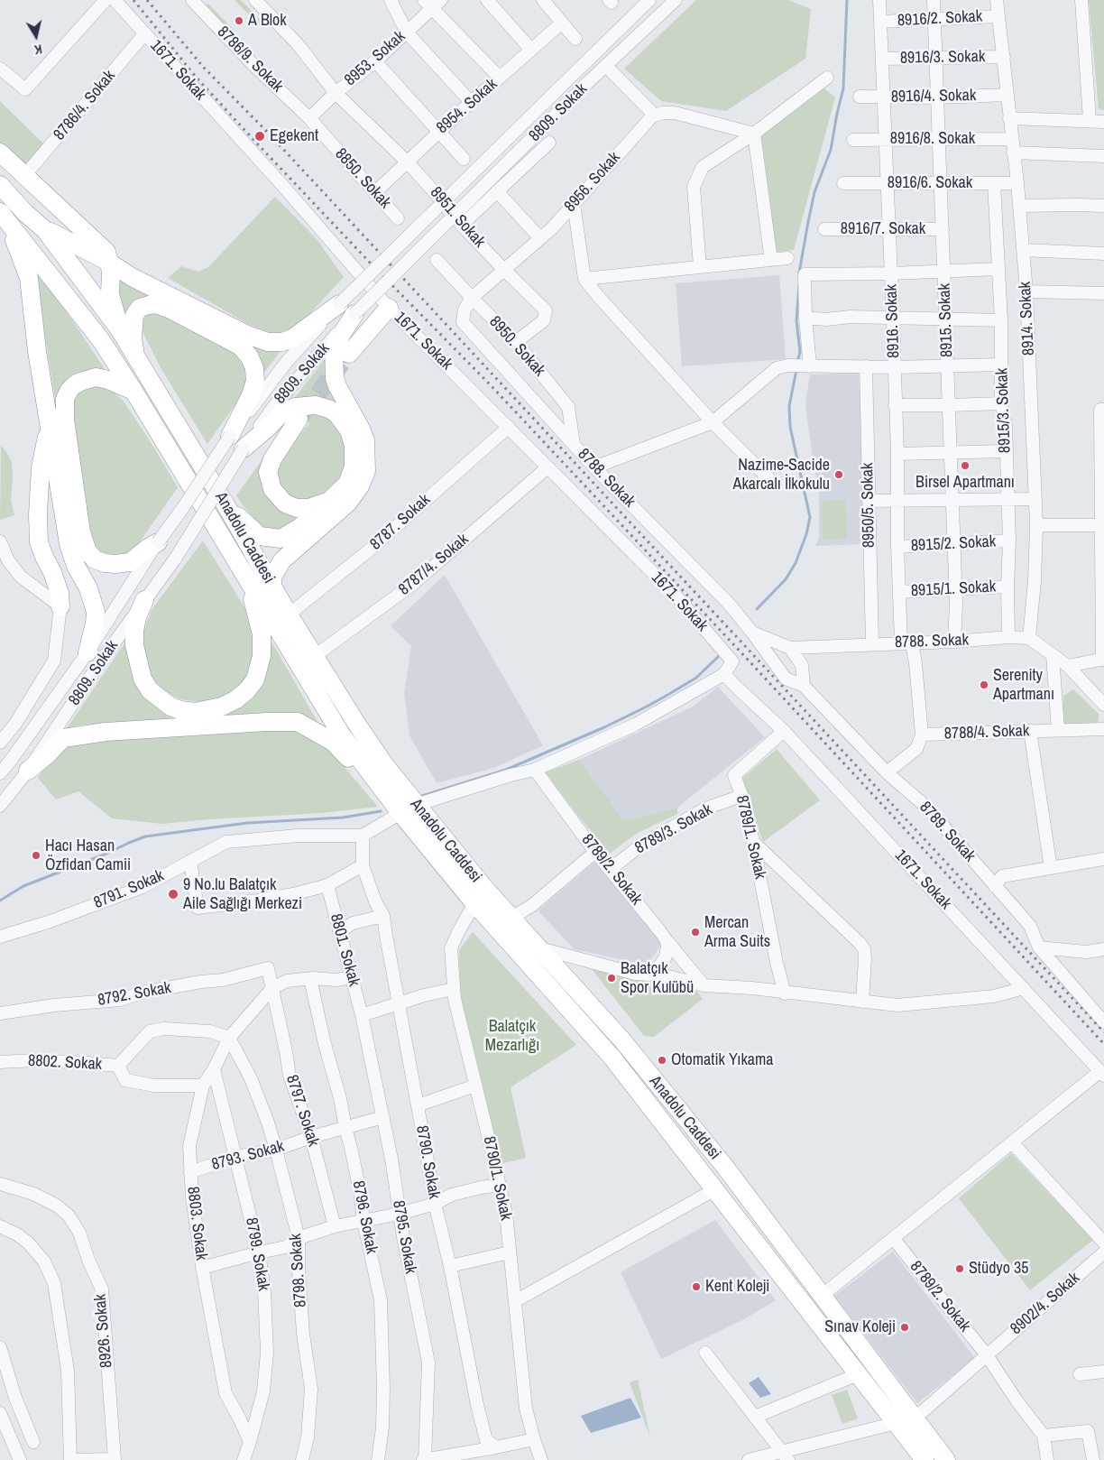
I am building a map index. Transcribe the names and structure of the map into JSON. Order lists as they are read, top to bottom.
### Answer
{
  "streets": {
    "highway": ["Anadolu Caddesi"],
    "street": [
      "8916/2. Sokak",
      "8916/3. Sokak",
      "8953. Sokak",
      "8786/9. Sokak",
      "1671. Sokak",
      "8916/4. Sokak",
      "8786/4. Sokak",
      "8954. Sokak",
      "8809. Sokak",
      "8916/8. Sokak",
      "8850. Sokak",
      "8956. Sokak",
      "8916/6. Sokak",
      "8951. Sokak",
      "8916/7. Sokak",
      "8914. Sokak",
      "8915. Sokak",
      "8916. Sokak",
      "8950. Sokak",
      "8915/3. Sokak",
      "8788. Sokak",
      "8950/5. Sokak",
      "8787. Sokak",
      "8915/2. Sokak",
      "8787/4. Sokak",
      "8915/1. Sokak",
      "8788/4. Sokak",
      "8789/3. Sokak",
      "8789. Sokak",
      "8789/1. Sokak",
      "8789/2. Sokak",
      "8791. Sokak",
      "8801. Sokak",
      "8792. Sokak",
      "8802. Sokak",
      "8797. Sokak",
      "8793. Sokak",
      "8790. Sokak",
      "8790/1. Sokak",
      "8796. Sokak",
      "8803. Sokak",
      "8795. Sokak",
      "8799. Sokak",
      "8798. Sokak",
      "8902/4. Sokak",
      "8926. Sokak"
    ]
  },
  "crossings": [
    ["8916/2. Sokak", "8914. Sokak"],
    ["8916/2. Sokak", "8915. Sokak"],
    ["8916/2. Sokak", "8916. Sokak"],
    ["8916/3. Sokak", "8914. Sokak"],
    ["8916/3. Sokak", "8915. Sokak"],
    ["8916/3. Sokak", "8916. Sokak"],
    ["8953. Sokak", "8786/9. Sokak"],
    ["8953. Sokak", "8850. Sokak"],
    ["8953. Sokak", "8951. Sokak"],
    ["8786/9. Sokak", "8850. Sokak"],
    ["1671. Sokak", "8786/4. Sokak"],
    ["1671. Sokak", "8787. Sokak"],
    ["1671. Sokak", "8787/4. Sokak"],
    ["1671. Sokak", "8789/1. Sokak"],
    ["8916/4. Sokak", "8914. Sokak"],
    ["8916/4. Sokak", "8915. Sokak"],
    ["8916/4. Sokak", "8916. Sokak"],
    ["8954. Sokak", "8850. Sokak"],
    ["8954. Sokak", "8951. Sokak"],
    ["8916/8. Sokak", "8914. Sokak"],
    ["8916/8. Sokak", "8915. Sokak"],
    ["8916/8. Sokak", "8916. Sokak"],
    ["8956. Sokak", "8951. Sokak"],
    ["8956. Sokak", "8950. Sokak"],
    ["8956. Sokak", "8788. Sokak"],
    ["8916/6. Sokak", "8914. Sokak"],
    ["8916/6. Sokak", "8915. Sokak"],
    ["8916/6. Sokak", "8916. Sokak"],
    ["8916/6. Sokak", "8915/3. Sokak"],
    ["8951. Sokak", "8950. Sokak"],
    ["8916/7. Sokak", "8915. Sokak"],
    ["8916/7. Sokak", "8916. Sokak"],
    ["8914. Sokak", "8788. Sokak"],
    ["8915. Sokak", "8788. Sokak"],
    ["8915. Sokak", "8915/2. Sokak"],
    ["8915. Sokak", "8915/1. Sokak"],
    ["8916. Sokak", "8788. Sokak"],
    ["8916. Sokak", "8915/2. Sokak"],
    ["8916. Sokak", "8915/1. Sokak"],
    ["8916. Sokak", "8788/4. Sokak"],
    ["8950. Sokak", "8788. Sokak"],
    ["8915/3. Sokak", "8788. Sokak"],
    ["8915/3. Sokak", "8915/2. Sokak"],
    ["8915/3. Sokak", "8915/1. Sokak"],
    ["8788. Sokak", "8950/5. Sokak"],
    ["8788. Sokak", "8789. Sokak"],
    ["8787. Sokak", "Anadolu Caddesi"],
    ["Anadolu Caddesi", "8787/4. Sokak"],
    ["Anadolu Caddesi", "8790/1. Sokak"],
    ["Anadolu Caddesi", "8902/4. Sokak"],
    ["8788/4. Sokak", "8789. Sokak"],
    ["8789/3. Sokak", "8789/1. Sokak"],
    ["8789/3. Sokak", "8789/2. Sokak"],
    ["8789/2. Sokak", "8902/4. Sokak"],
    ["8791. Sokak", "8790. Sokak"],
    ["8801. Sokak", "8795. Sokak"],
    ["8792. Sokak", "8797. Sokak"],
    ["8802. Sokak", "8803. Sokak"],
    ["8797. Sokak", "8793. Sokak"],
    ["8797. Sokak", "8803. Sokak"],
    ["8793. Sokak", "8796. Sokak"],
    ["8793. Sokak", "8803. Sokak"],
    ["8793. Sokak", "8795. Sokak"],
    ["8793. Sokak", "8799. Sokak"],
    ["8793. Sokak", "8798. Sokak"],
    ["8803. Sokak", "8799. Sokak"],
    ["8803. Sokak", "8798. Sokak"]
  ],
  "parks": ["Balatçık Mezarlığı"],
  "places": [
    "A Blok",
    "Egekent",
    "Birsel Apartmanı",
    "Nazime-Sacide Akarcalı İlkokulu",
    "Serenity Apartmanı",
    "Hacı Hasan Özfidan Camii",
    "9 No.lu Balatçık Aile Sağlığı Merkezi",
    "Mercan Arma Suits",
    "Balatçık Spor Kulübü",
    "Otomatik Yıkama",
    "Stüdyo 35",
    "Kent Koleji",
    "Sınav Koleji"
  ],
  "north": "bottom"
}
